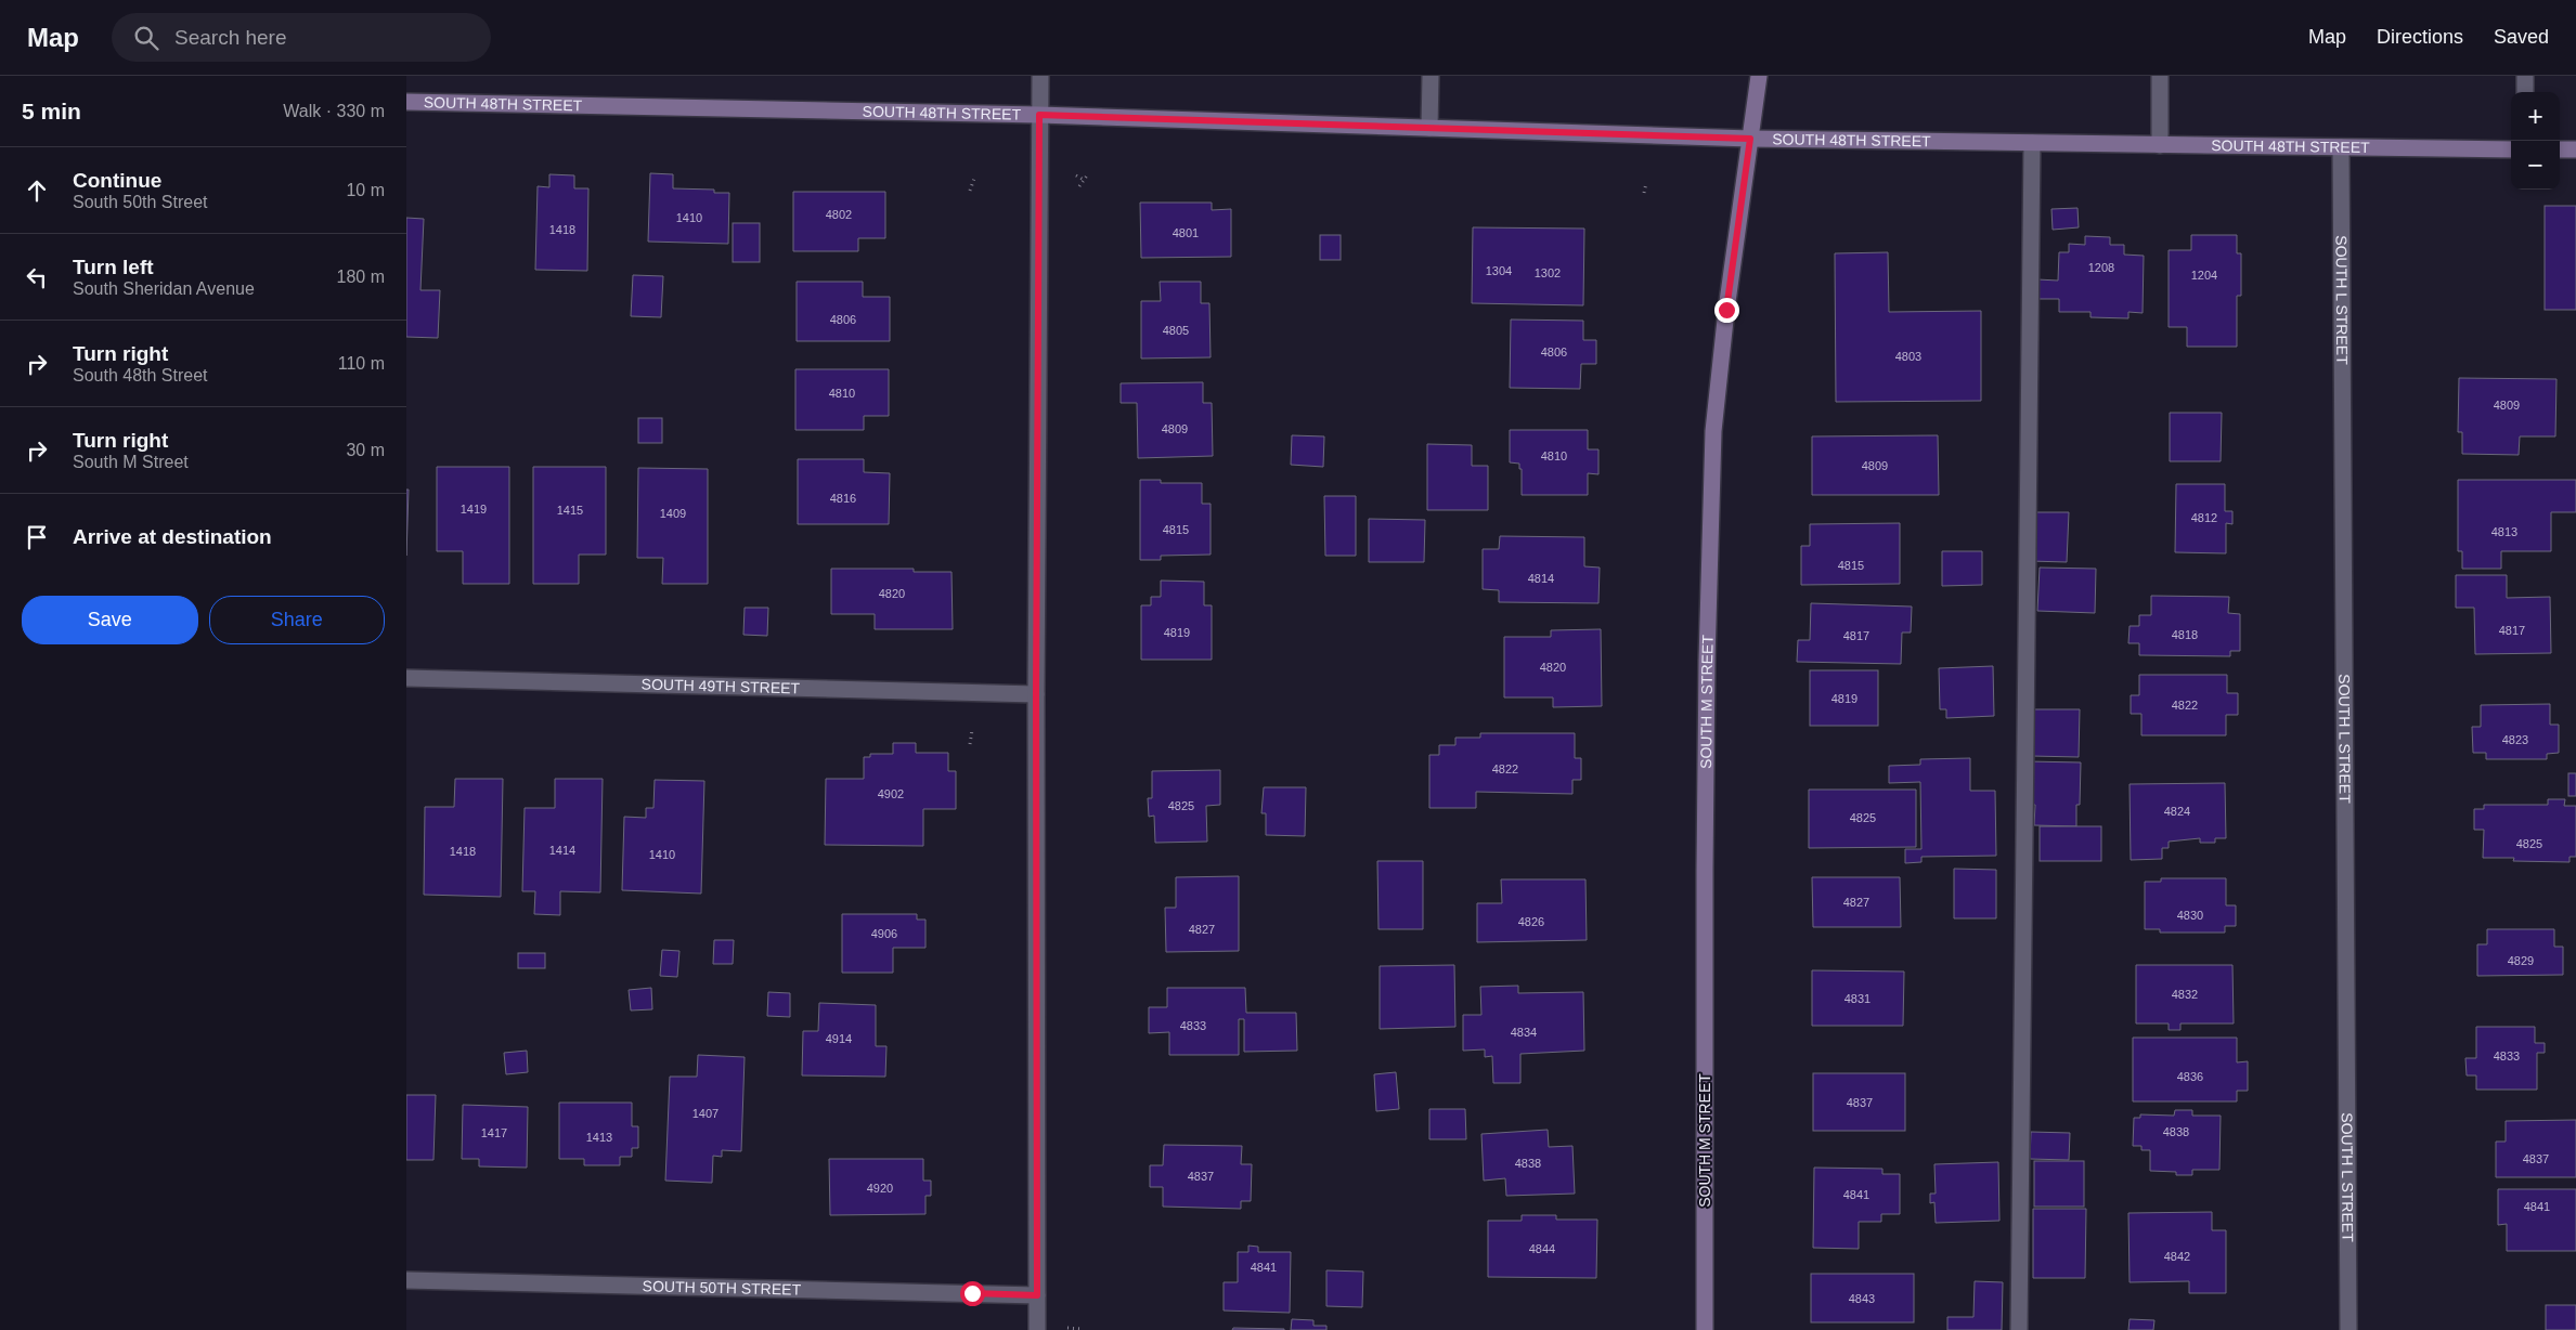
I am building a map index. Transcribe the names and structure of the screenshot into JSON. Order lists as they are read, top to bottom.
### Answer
{
  "streets": {
    "main road": ["SOUTH 48TH STREET", "SOUTH M STREET"],
    "street": ["SOUTH L STREET", "SOUTH 49TH STREET", "SOUTH 50TH STREET"]
  },
  "crossings": [
    ["SOUTH 48TH STREET", "SOUTH L STREET"],
    ["SOUTH 48TH STREET", "SOUTH M STREET"]
  ],
  "house_numbers": [
    "4802",
    "1410",
    "1418",
    "4801",
    "1208",
    "1304",
    "1302",
    "1204",
    "4806",
    "4805",
    "4806",
    "4803",
    "4810",
    "4809",
    "4809",
    "4810",
    "4809",
    "4816",
    "1419",
    "1415",
    "1409",
    "4812",
    "4815",
    "4813",
    "4815",
    "4814",
    "4820",
    "4817",
    "4819",
    "4818",
    "4817",
    "4820",
    "4819",
    "4822",
    "4823",
    "4822",
    "4902",
    "4825",
    "4824",
    "4825",
    "4825",
    "1414",
    "1418",
    "1410",
    "4827",
    "4830",
    "4826",
    "4827",
    "4906",
    "4829",
    "4832",
    "4831",
    "4833",
    "4834",
    "4914",
    "4833",
    "4836",
    "4837",
    "1407",
    "4838",
    "1417",
    "1413",
    "4837",
    "4838",
    "4837",
    "4920",
    "4841",
    "4841",
    "4844",
    "4842",
    "4841",
    "4843"
  ],
  "page": {
    "header": "Map",
    "search": "Search here",
    "nav": ["Map", "Directions", "Saved"],
    "heading": ["5 min", "Walk · 330 m"],
    "map_buttons": ["+", "−"],
    "list": [
      ["Continue", "South 50th Street", "10 m"],
      ["Turn left", "South Sheridan Avenue", "180 m"],
      ["Turn right", "South 48th Street", "110 m"],
      ["Turn right", "South M Street", "30 m"],
      "Arrive at destination"
    ],
    "buttons": ["Save", "Share"]
  }
}
